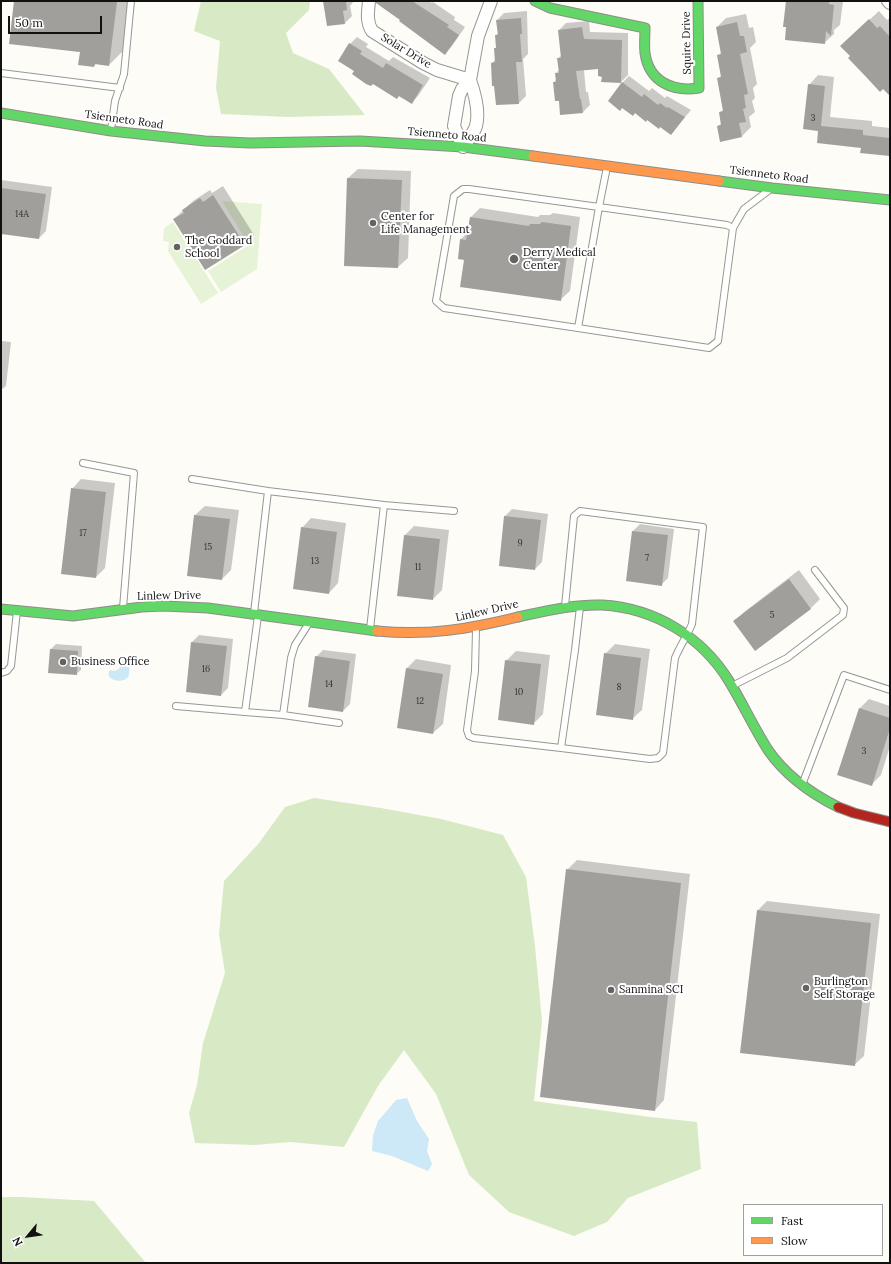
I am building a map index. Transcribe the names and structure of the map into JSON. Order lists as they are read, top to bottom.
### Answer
{
  "streets": {
    "street": [
      "Squire Drive",
      "Solar Drive",
      "Tsienneto Road",
      "Linlew Drive"
    ]
  },
  "places": [
    "Center for Life Management",
    "The Goddard School",
    "Derry Medical Center",
    "Business Office",
    "Burlington Self Storage",
    "Sanmina SCI"
  ],
  "house_numbers": [
    "3",
    "14A",
    "17",
    "9",
    "15",
    "7",
    "13",
    "11",
    "5",
    "16",
    "14",
    "8",
    "10",
    "12",
    "3"
  ],
  "legend": ["Fast", "Slow"],
  "scale_bar": "50 m",
  "north": "bottom left"
}
